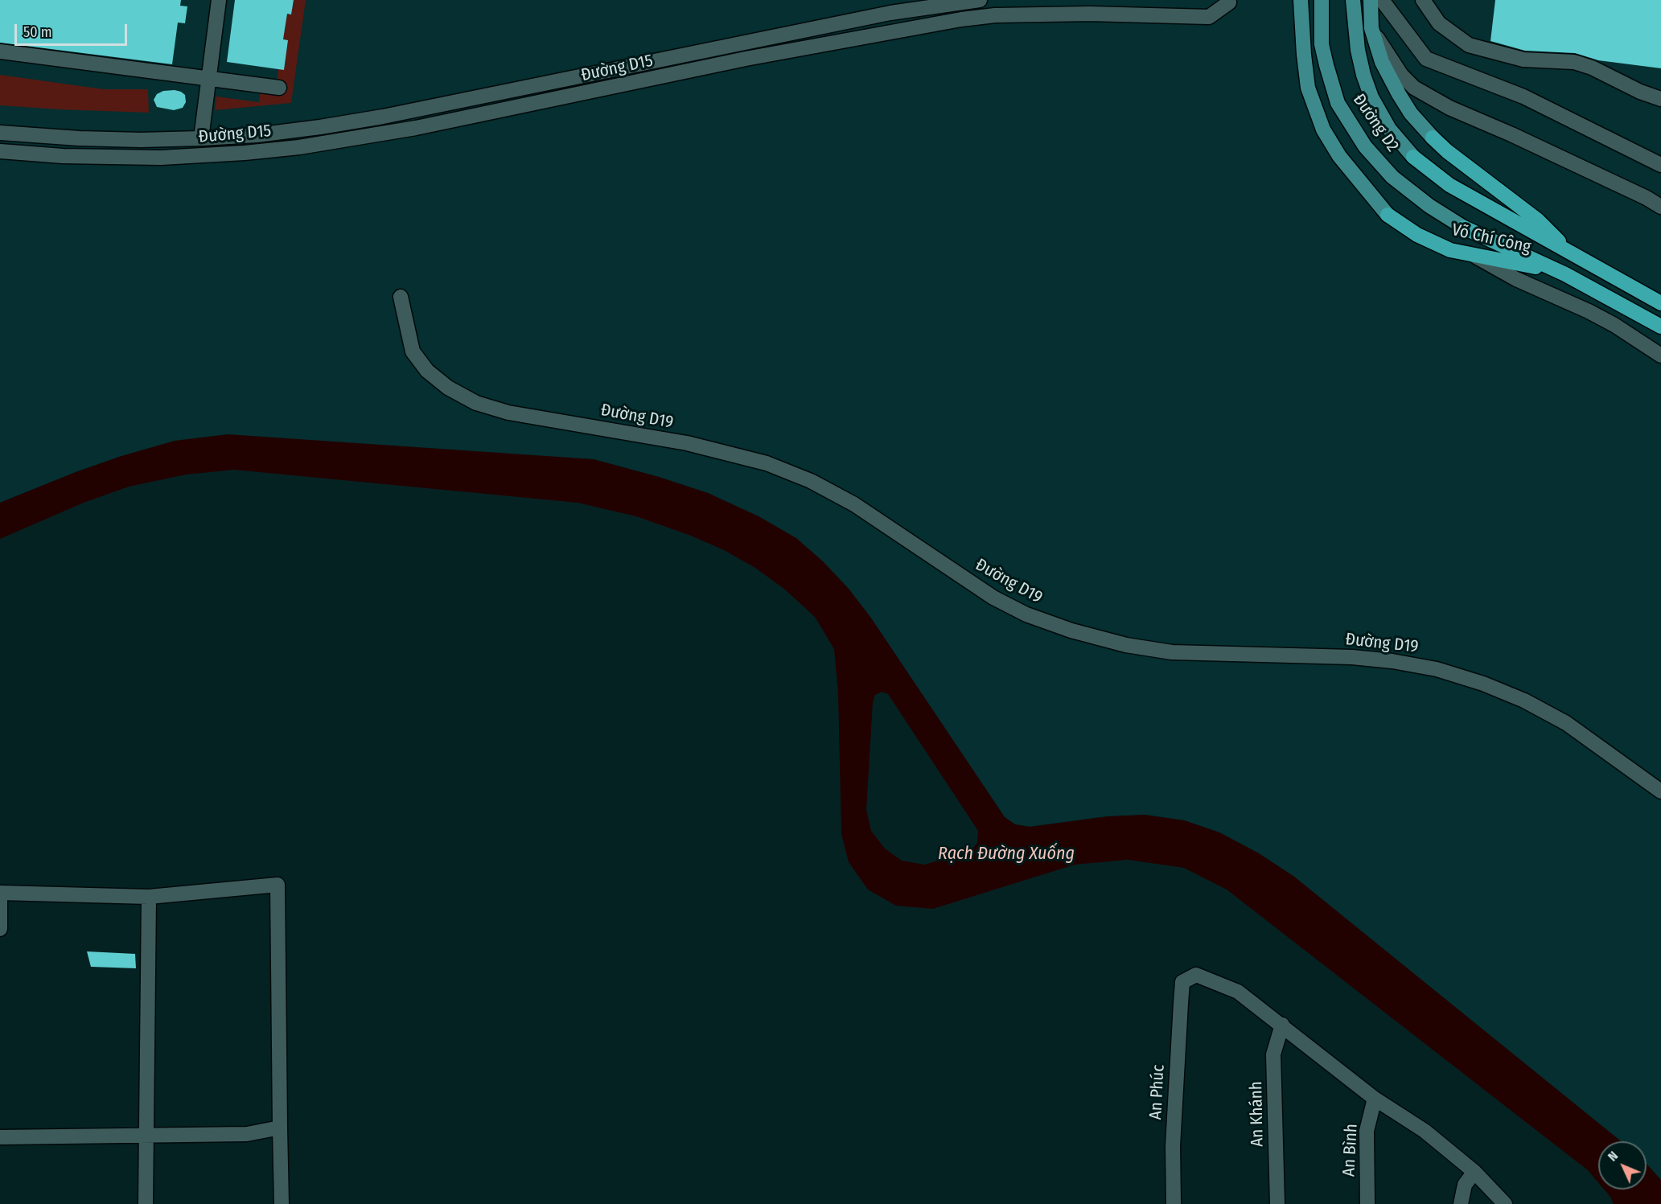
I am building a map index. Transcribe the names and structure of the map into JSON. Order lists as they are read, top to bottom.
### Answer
{
  "streets": {
    "highway": ["Võ Chí Công"],
    "main road": ["Đường D2"],
    "street": [
      "Đường D15",
      "Đường D19",
      "An Phúc",
      "An Khánh",
      "An Bình"
    ]
  },
  "crossings": [
    ["Đường D2", "Võ Chí Công"],
    ["An Phúc", "An Khánh"]
  ],
  "water": ["Rạch Đường Xuống"],
  "scale_bar": "50 m",
  "north": "top left"
}
